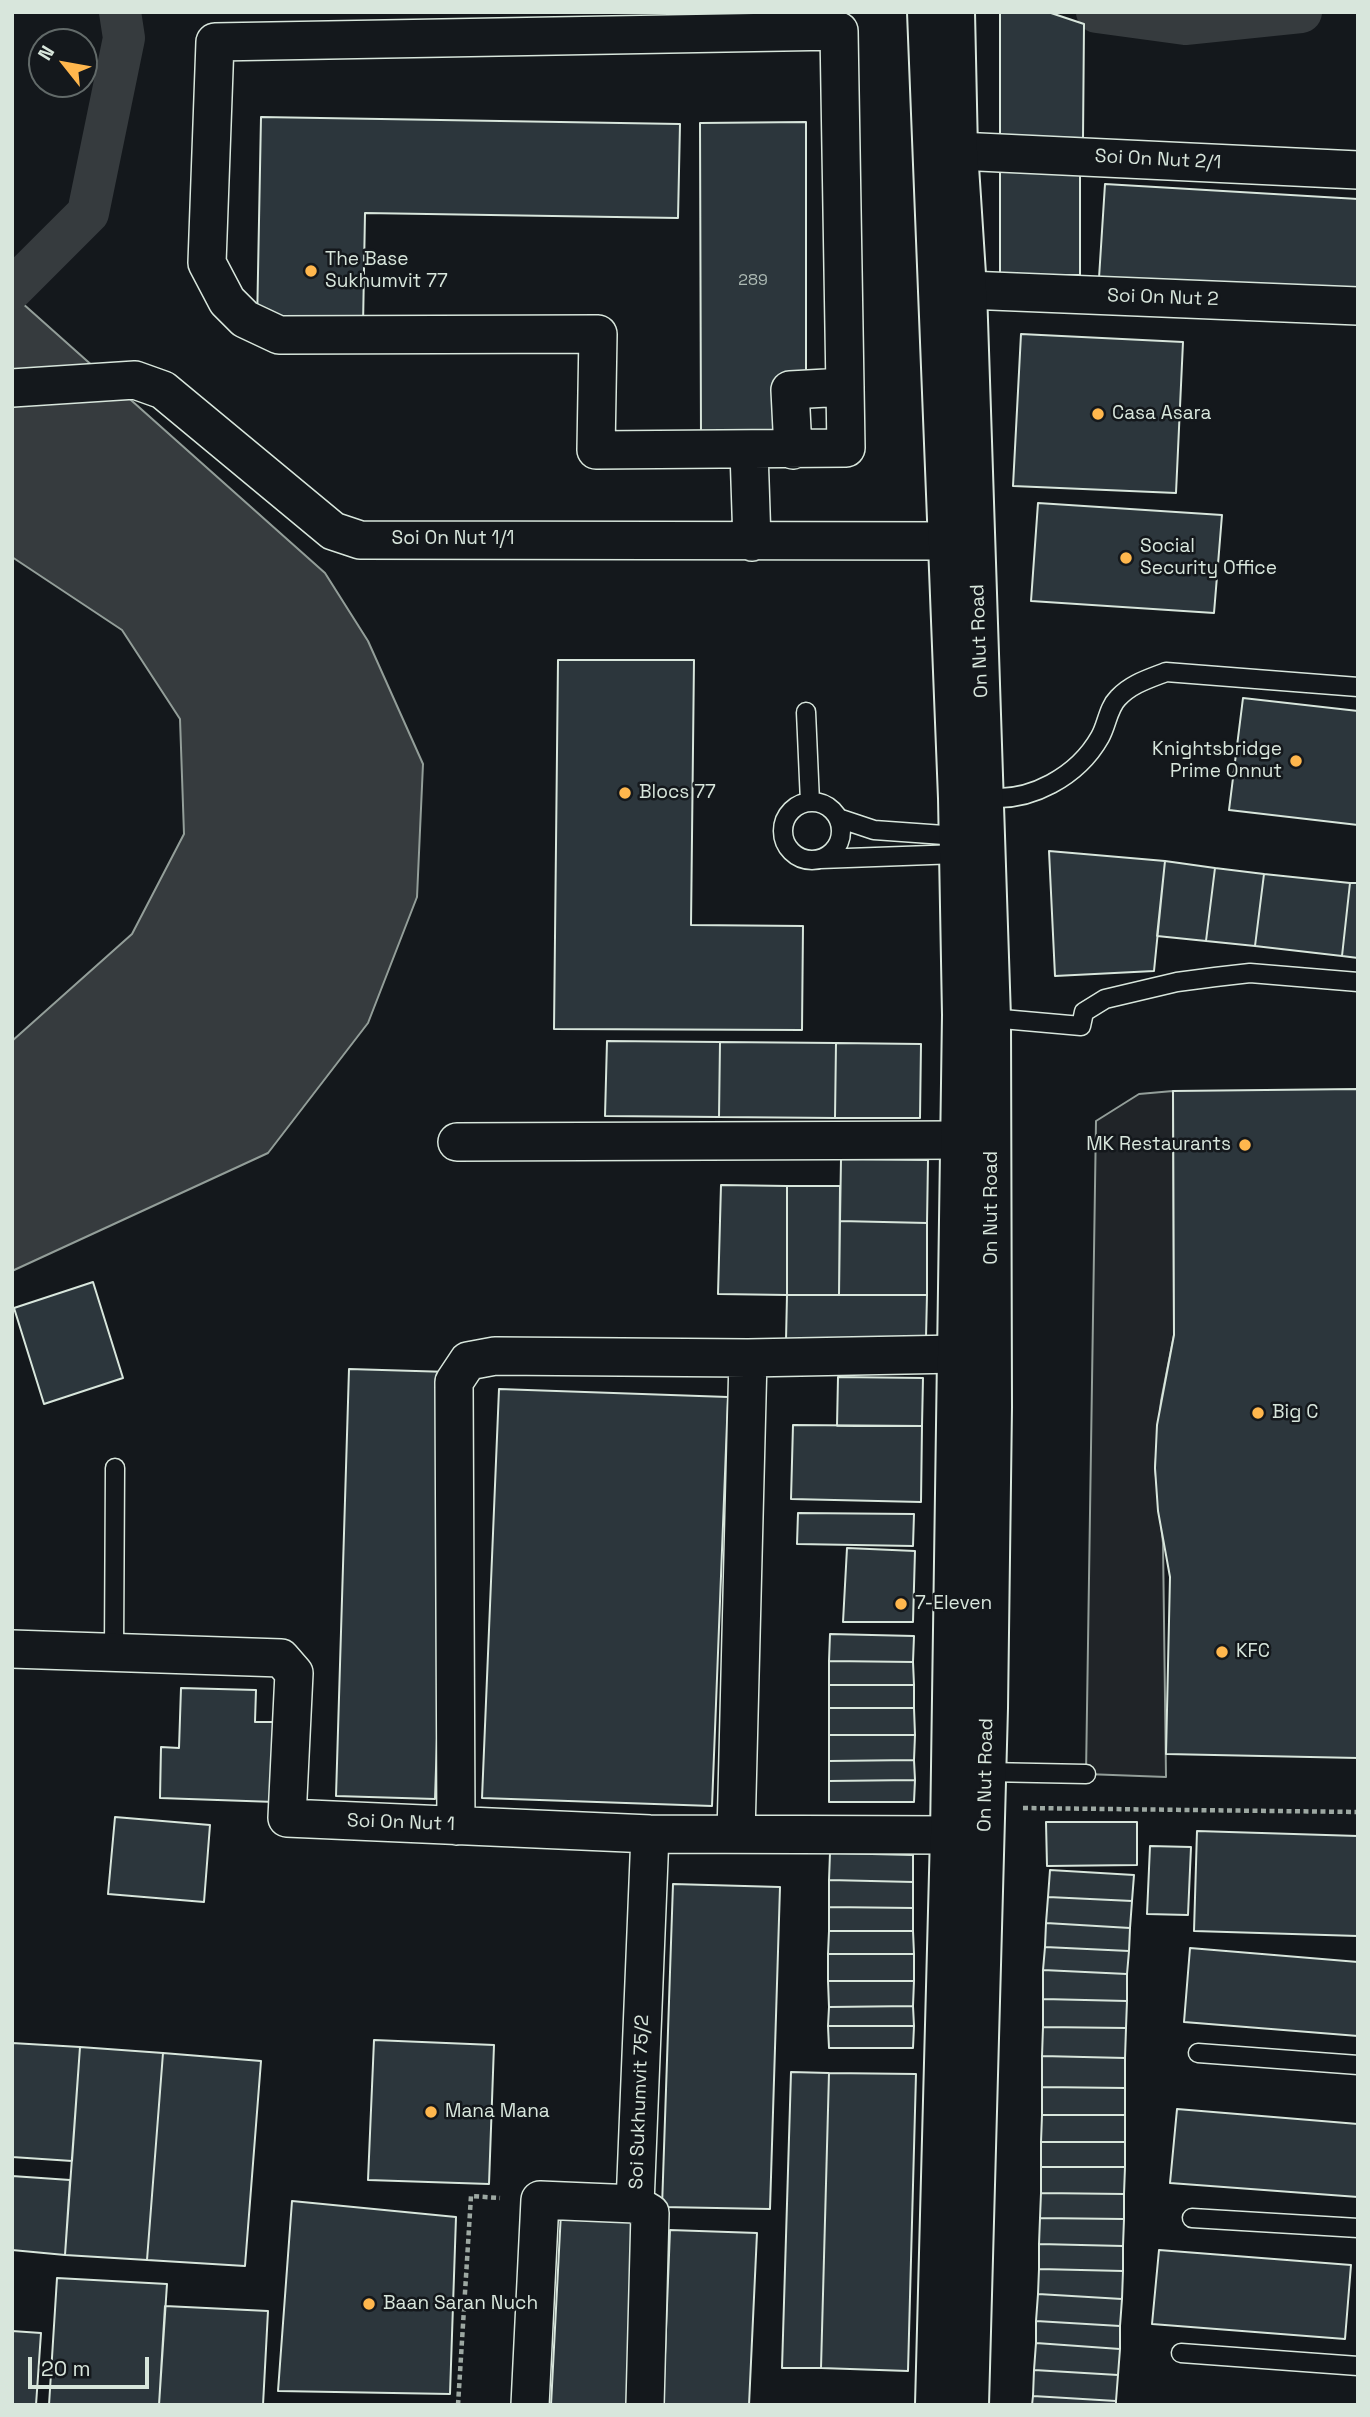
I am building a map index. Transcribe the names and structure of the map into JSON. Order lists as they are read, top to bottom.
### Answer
{
  "streets": {
    "main road": ["On Nut Road"],
    "street": [
      "Soi On Nut 2/1",
      "Soi On Nut 2",
      "Soi On Nut 1/1",
      "Soi On Nut 1",
      "Soi Sukhumvit 75/2"
    ]
  },
  "crossings": [
    ["Soi On Nut 2/1", "On Nut Road"],
    ["Soi On Nut 2", "On Nut Road"],
    ["Soi On Nut 1/1", "On Nut Road"],
    ["On Nut Road", "Soi On Nut 1"],
    ["Soi On Nut 1", "Soi Sukhumvit 75/2"]
  ],
  "places": [
    "The Base Sukhumvit 77",
    "Casa Asara",
    "Social Security Office",
    "Knightsbridge Prime Onnut",
    "Blocs 77",
    "MK Restaurants",
    "Big C",
    "7-Eleven",
    "KFC",
    "Mana Mana",
    "Baan Saran Nuch"
  ],
  "house_numbers": ["289"],
  "scale_bar": "20 m",
  "north": "top left"
}
